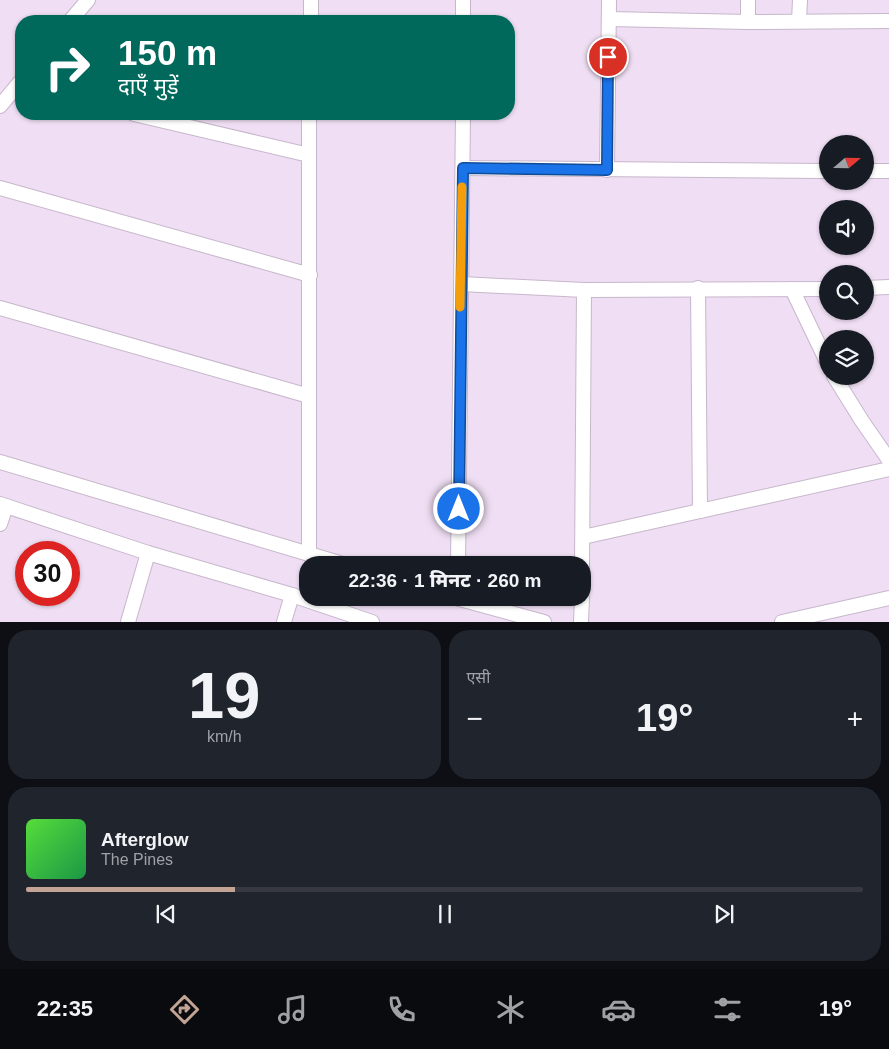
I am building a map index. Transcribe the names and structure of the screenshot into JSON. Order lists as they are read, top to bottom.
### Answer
{
  "north": "right",
  "page": {
    "turn": ["150 m", "दाएँ मुड़ें"],
    "limit": "30",
    "trip": "22:36 · 1 मिनट · 260 m",
    "tile": [
      ["19", "km/h"],
      "एसी"
    ],
    "heat": ["−", "19°", "+"],
    "song": ["Afterglow", "The Pines"],
    "tabs": ["22:35", "19°"]
  }
}
